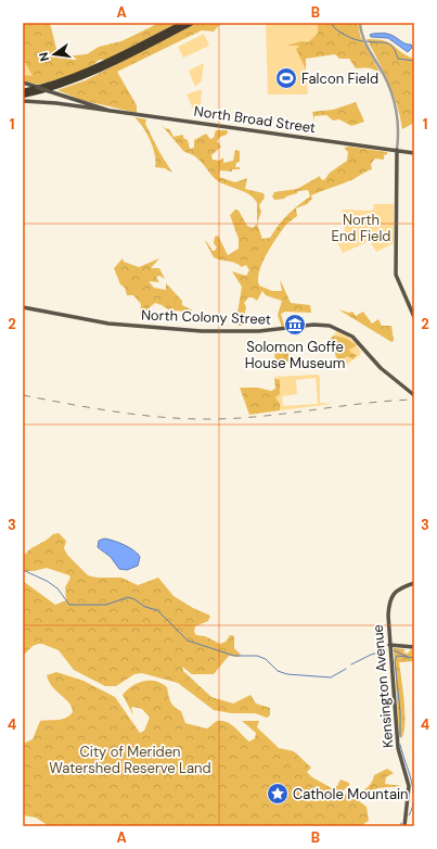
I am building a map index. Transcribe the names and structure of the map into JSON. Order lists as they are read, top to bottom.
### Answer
{
  "streets": {
    "main road": ["North Broad Street", "North Colony Street", "Kensington Avenue"]
  },
  "parks": ["North End Field", "City of Meriden Watershed Reserve Land"],
  "places": {
    "sports": ["Falcon Field"],
    "museum": ["Solomon Goffe House Museum"],
    "place": ["Cathole Mountain"]
  },
  "north": "left",
  "grid": {
    "columns": ["A", "B"],
    "rows": [
      "1",
      "2",
      "3",
      "4"
    ]
  }
}
